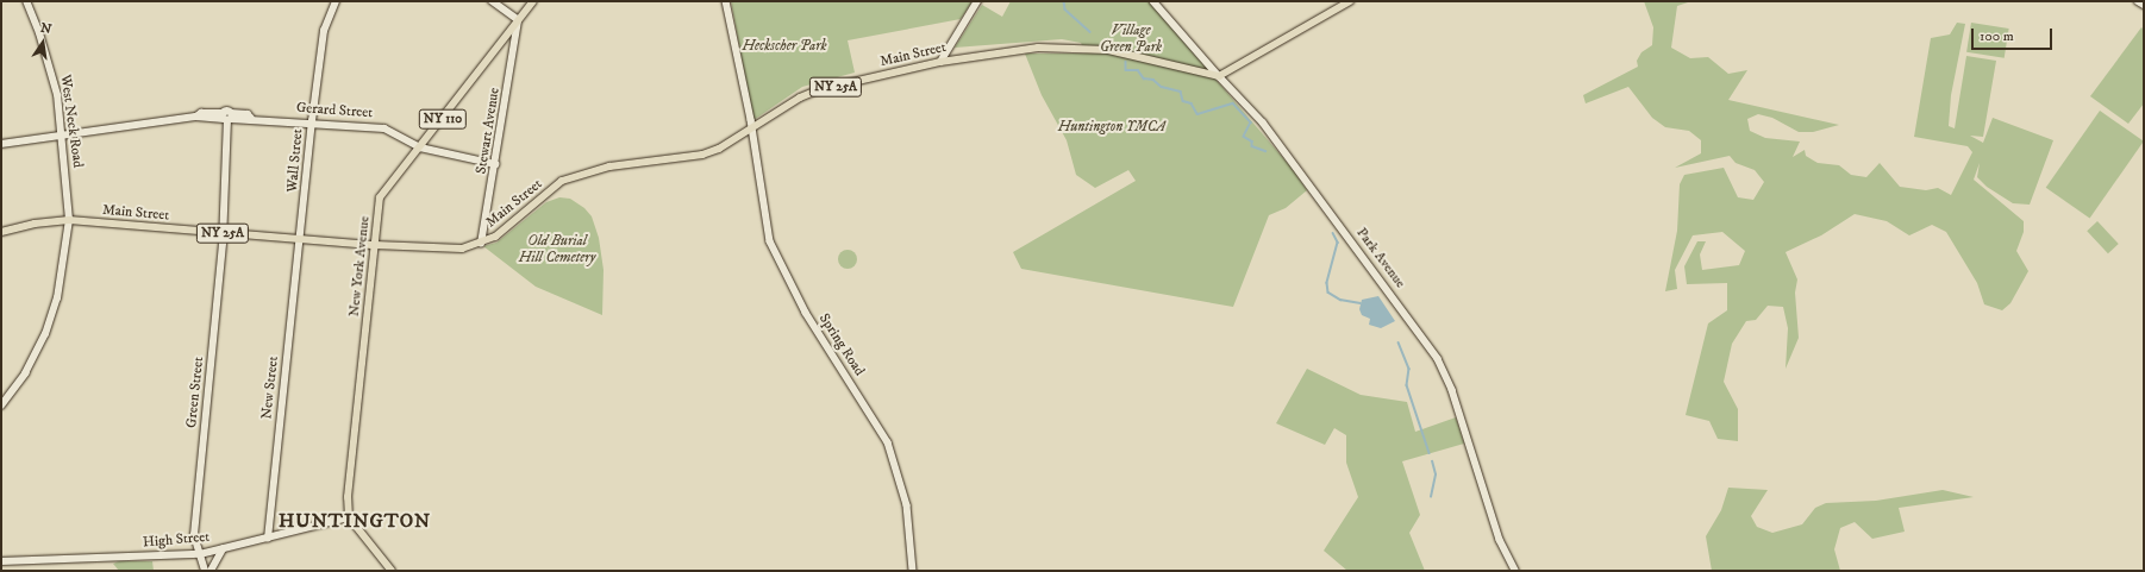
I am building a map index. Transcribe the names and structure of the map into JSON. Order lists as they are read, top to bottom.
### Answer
{
  "streets": {
    "main road": [
      "Main Street",
      "NY 25A",
      "Gerard Street",
      "NY 110",
      "West Neck Road",
      "Stewart Avenue",
      "Wall Street",
      "Park Avenue",
      "New York Avenue",
      "Spring Road",
      "New Street",
      "Green Street",
      "High Street"
    ]
  },
  "crossings": [
    ["Main Street", "West Neck Road"],
    ["Main Street", "Stewart Avenue"],
    ["Main Street", "Wall Street"],
    ["Main Street", "Park Avenue"],
    ["Main Street", "New York Avenue"],
    ["Main Street", "Spring Road"],
    ["Main Street", "New Street"],
    ["Main Street", "Green Street"],
    ["Gerard Street", "West Neck Road"],
    ["Gerard Street", "Stewart Avenue"],
    ["Gerard Street", "Wall Street"],
    ["Gerard Street", "New York Avenue"],
    ["Gerard Street", "Green Street"],
    ["Stewart Avenue", "New York Avenue"],
    ["Wall Street", "New Street"],
    ["New York Avenue", "High Street"],
    ["New Street", "High Street"],
    ["Green Street", "High Street"]
  ],
  "districts": ["HUNTINGTON"],
  "parks": [
    "Village Green Park",
    "Heckscher Park",
    "Huntington YMCA",
    "Old Burial Hill Cemetery"
  ],
  "scale_bar": "100 m",
  "north": "top"
}
